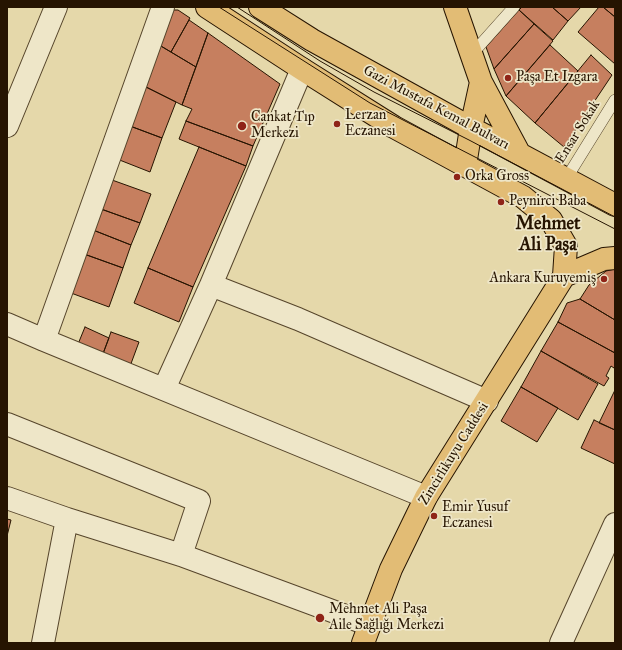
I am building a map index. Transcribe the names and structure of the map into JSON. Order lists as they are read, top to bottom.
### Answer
{
  "streets": {
    "main road": ["Gazi Mustafa Kemal Bulvarı", "Zincirlikuyu Caddesi"],
    "lane": ["Ensar Sokak"]
  },
  "crossings": [
    ["Gazi Mustafa Kemal Bulvarı", "Ensar Sokak"]
  ],
  "districts": ["Mehmet Ali Paşa"],
  "places": [
    "Paşa Et Izgara",
    "Lerzan Eczanesi",
    "Cankat Tıp Merkezi",
    "Orka Gross",
    "Peynirci Baba",
    "Ankara Kuruyemiş",
    "Emir Yusuf Eczanesi",
    "Mehmet Ali Paşa Aile Sağlığı Merkezi"
  ]
}
